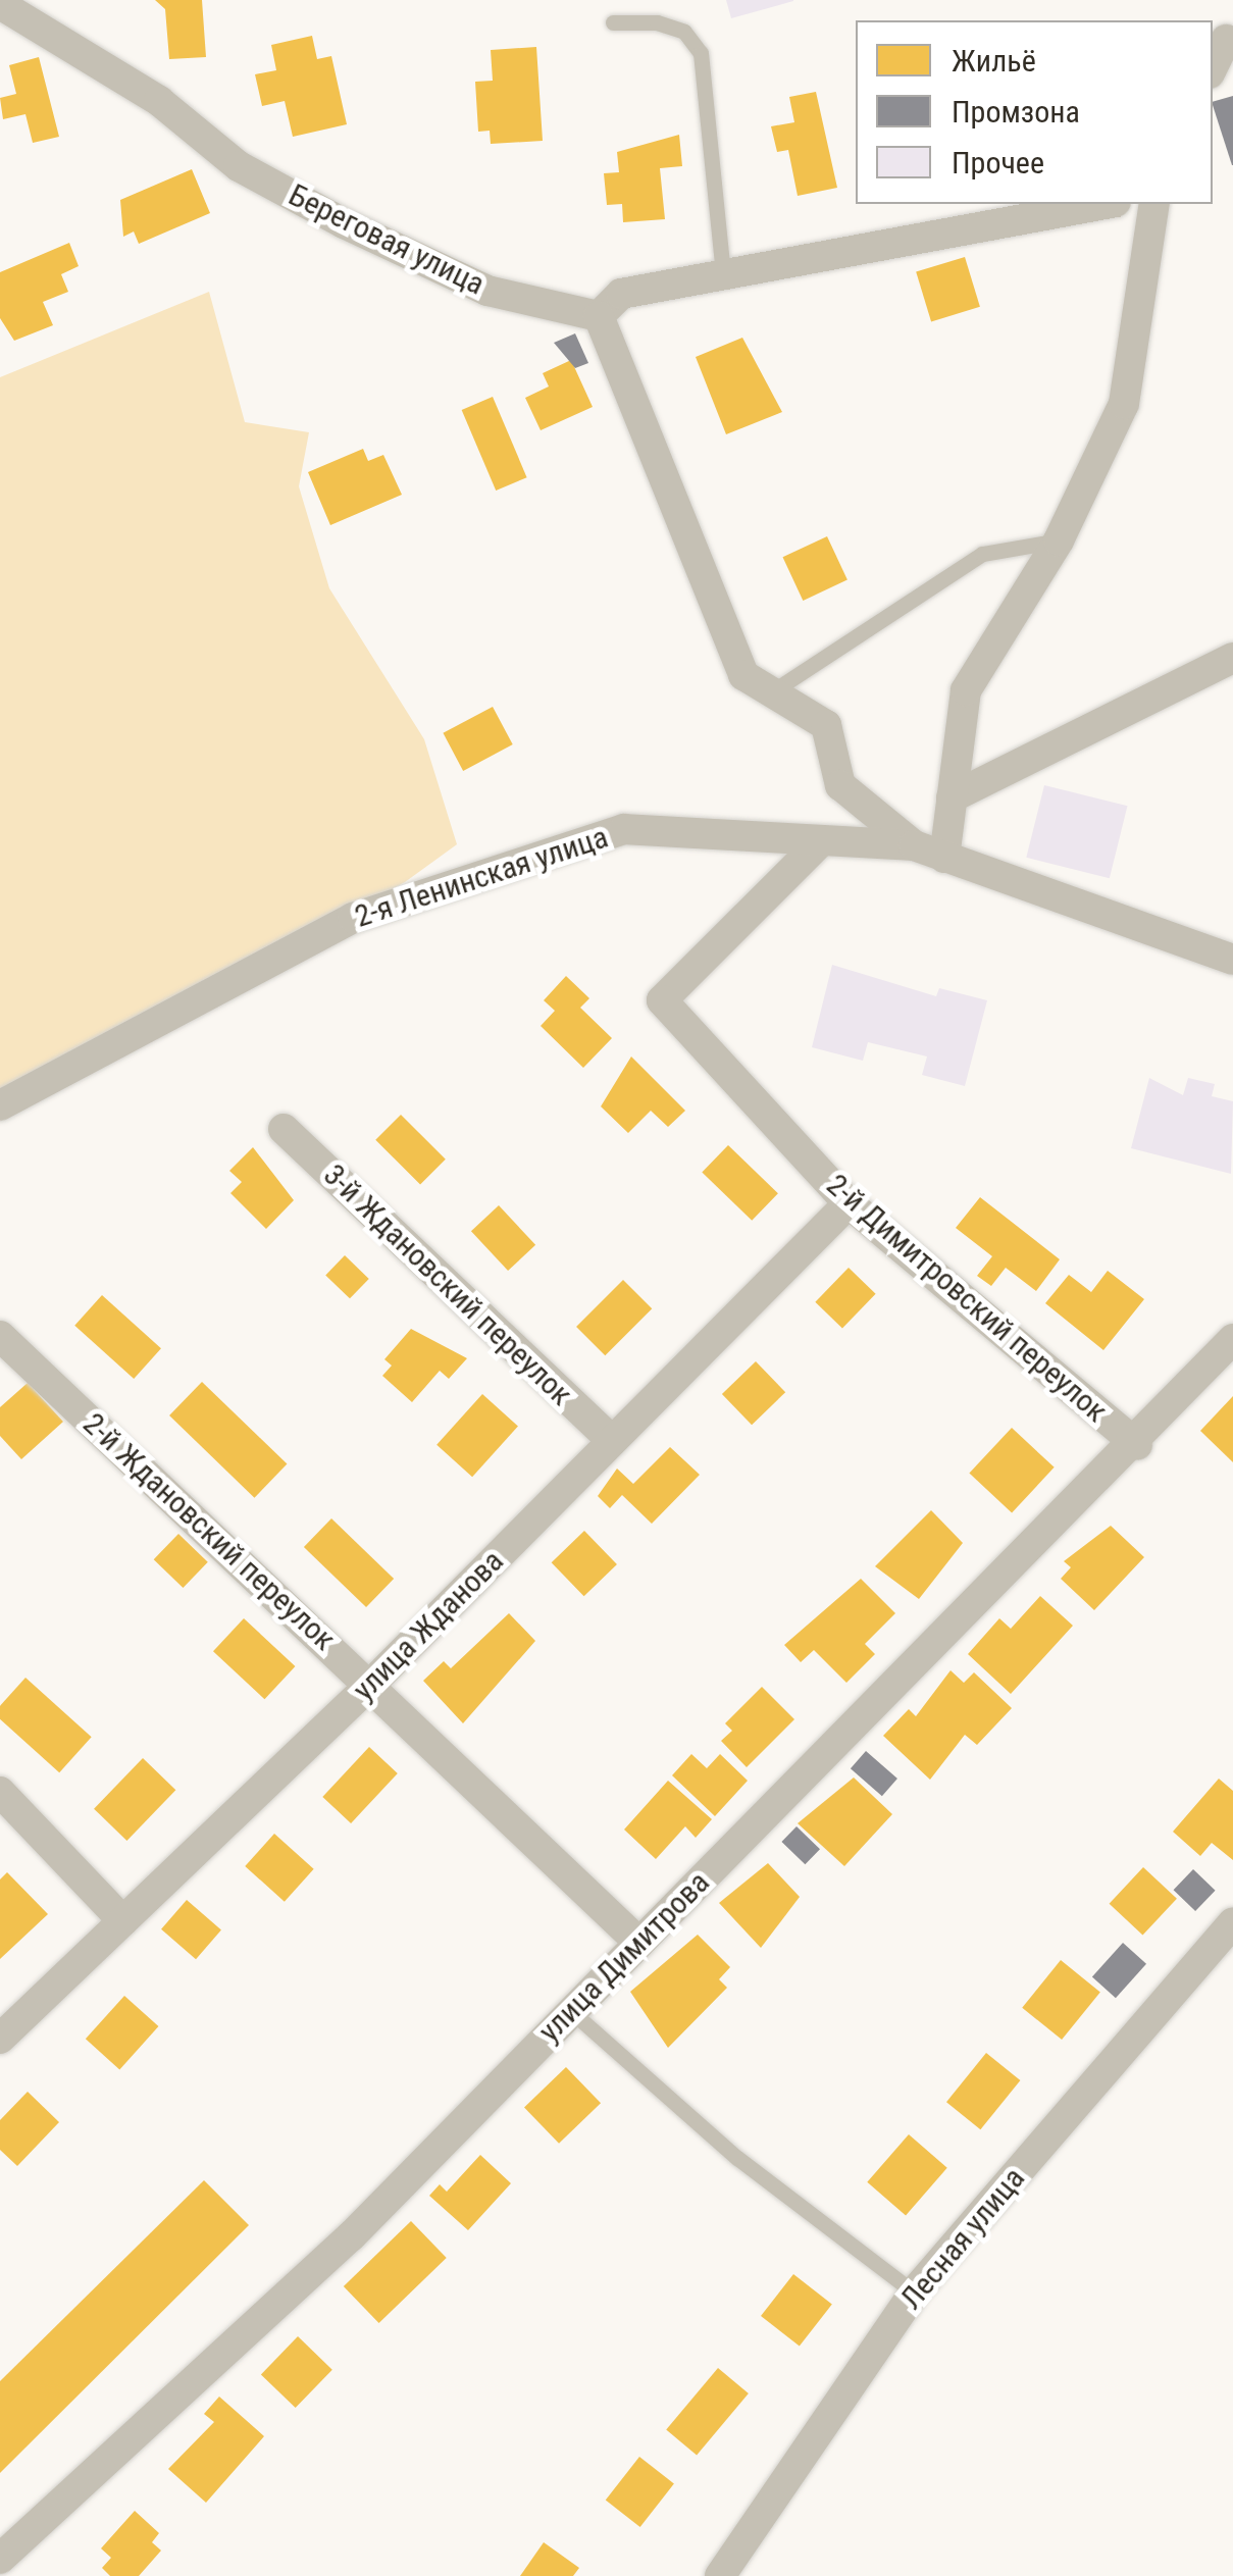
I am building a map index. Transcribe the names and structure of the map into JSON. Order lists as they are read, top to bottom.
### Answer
{
  "streets": {
    "street": [
      "Береговая улица",
      "2-я Ленинская улица",
      "3-й Ждановский переулок",
      "2-й Димитровский переулок",
      "2-й Ждановский переулок",
      "улица Жданова",
      "улица Димитрова",
      "Лесная улица"
    ]
  },
  "crossings": [
    ["2-я Ленинская улица", "2-й Димитровский переулок"],
    ["3-й Ждановский переулок", "улица Жданова"],
    ["2-й Димитровский переулок", "улица Жданова"],
    ["2-й Димитровский переулок", "улица Димитрова"],
    ["2-й Ждановский переулок", "улица Жданова"],
    ["2-й Ждановский переулок", "улица Димитрова"]
  ],
  "legend": ["Жильё", "Промзона", "Прочее"]
}
